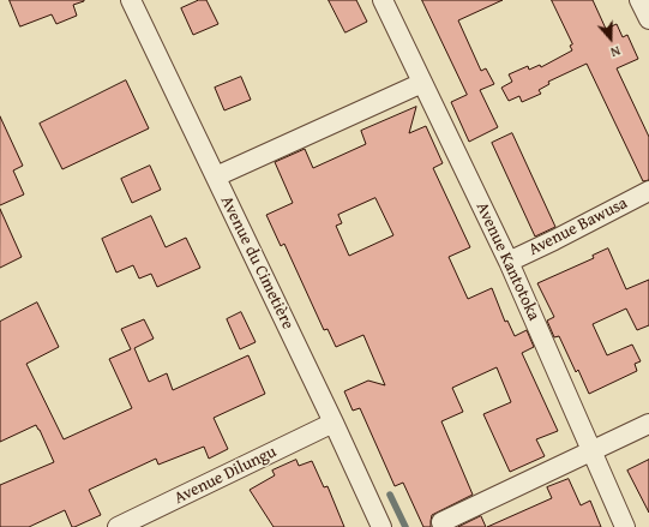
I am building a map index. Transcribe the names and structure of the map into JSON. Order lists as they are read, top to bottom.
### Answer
{
  "streets": {
    "street": [
      "Avenue Bawusa",
      "Avenue Kantotoka",
      "Avenue du Cimetière",
      "Avenue Dilungu"
    ]
  },
  "crossings": [
    ["Avenue Bawusa", "Avenue Kantotoka"],
    ["Avenue du Cimetière", "Avenue Dilungu"]
  ],
  "north": "bottom"
}
